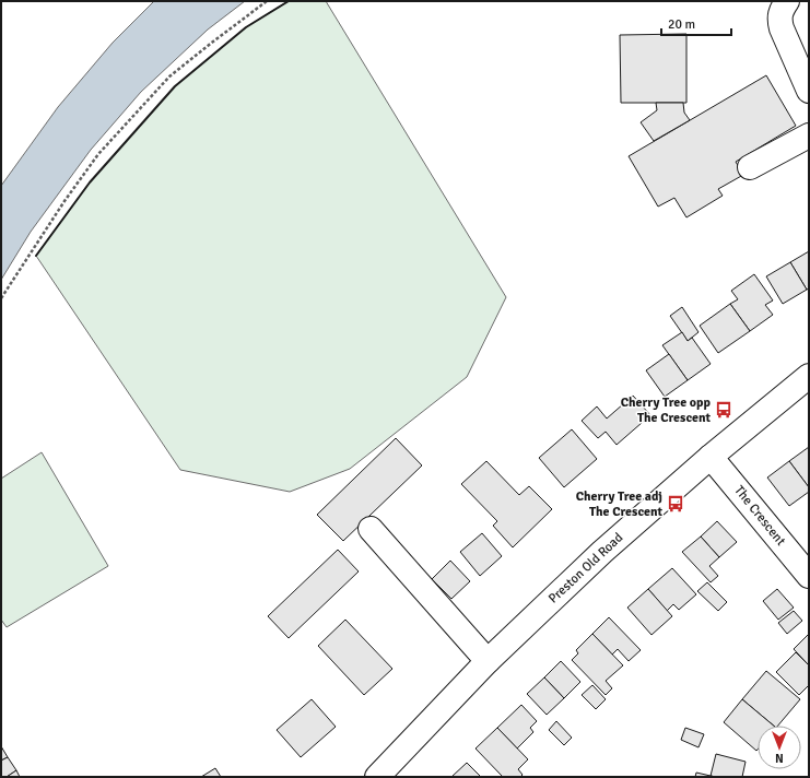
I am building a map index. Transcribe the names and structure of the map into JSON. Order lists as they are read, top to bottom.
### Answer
{
  "streets": {
    "main road": ["The Crescent", "Preston Old Road"]
  },
  "crossings": [
    ["The Crescent", "Preston Old Road"]
  ],
  "places": {
    "bus stop": ["Cherry Tree opp The Crescent", "Cherry Tree adj The Crescent"]
  },
  "scale_bar": "20 m",
  "north": "bottom"
}
